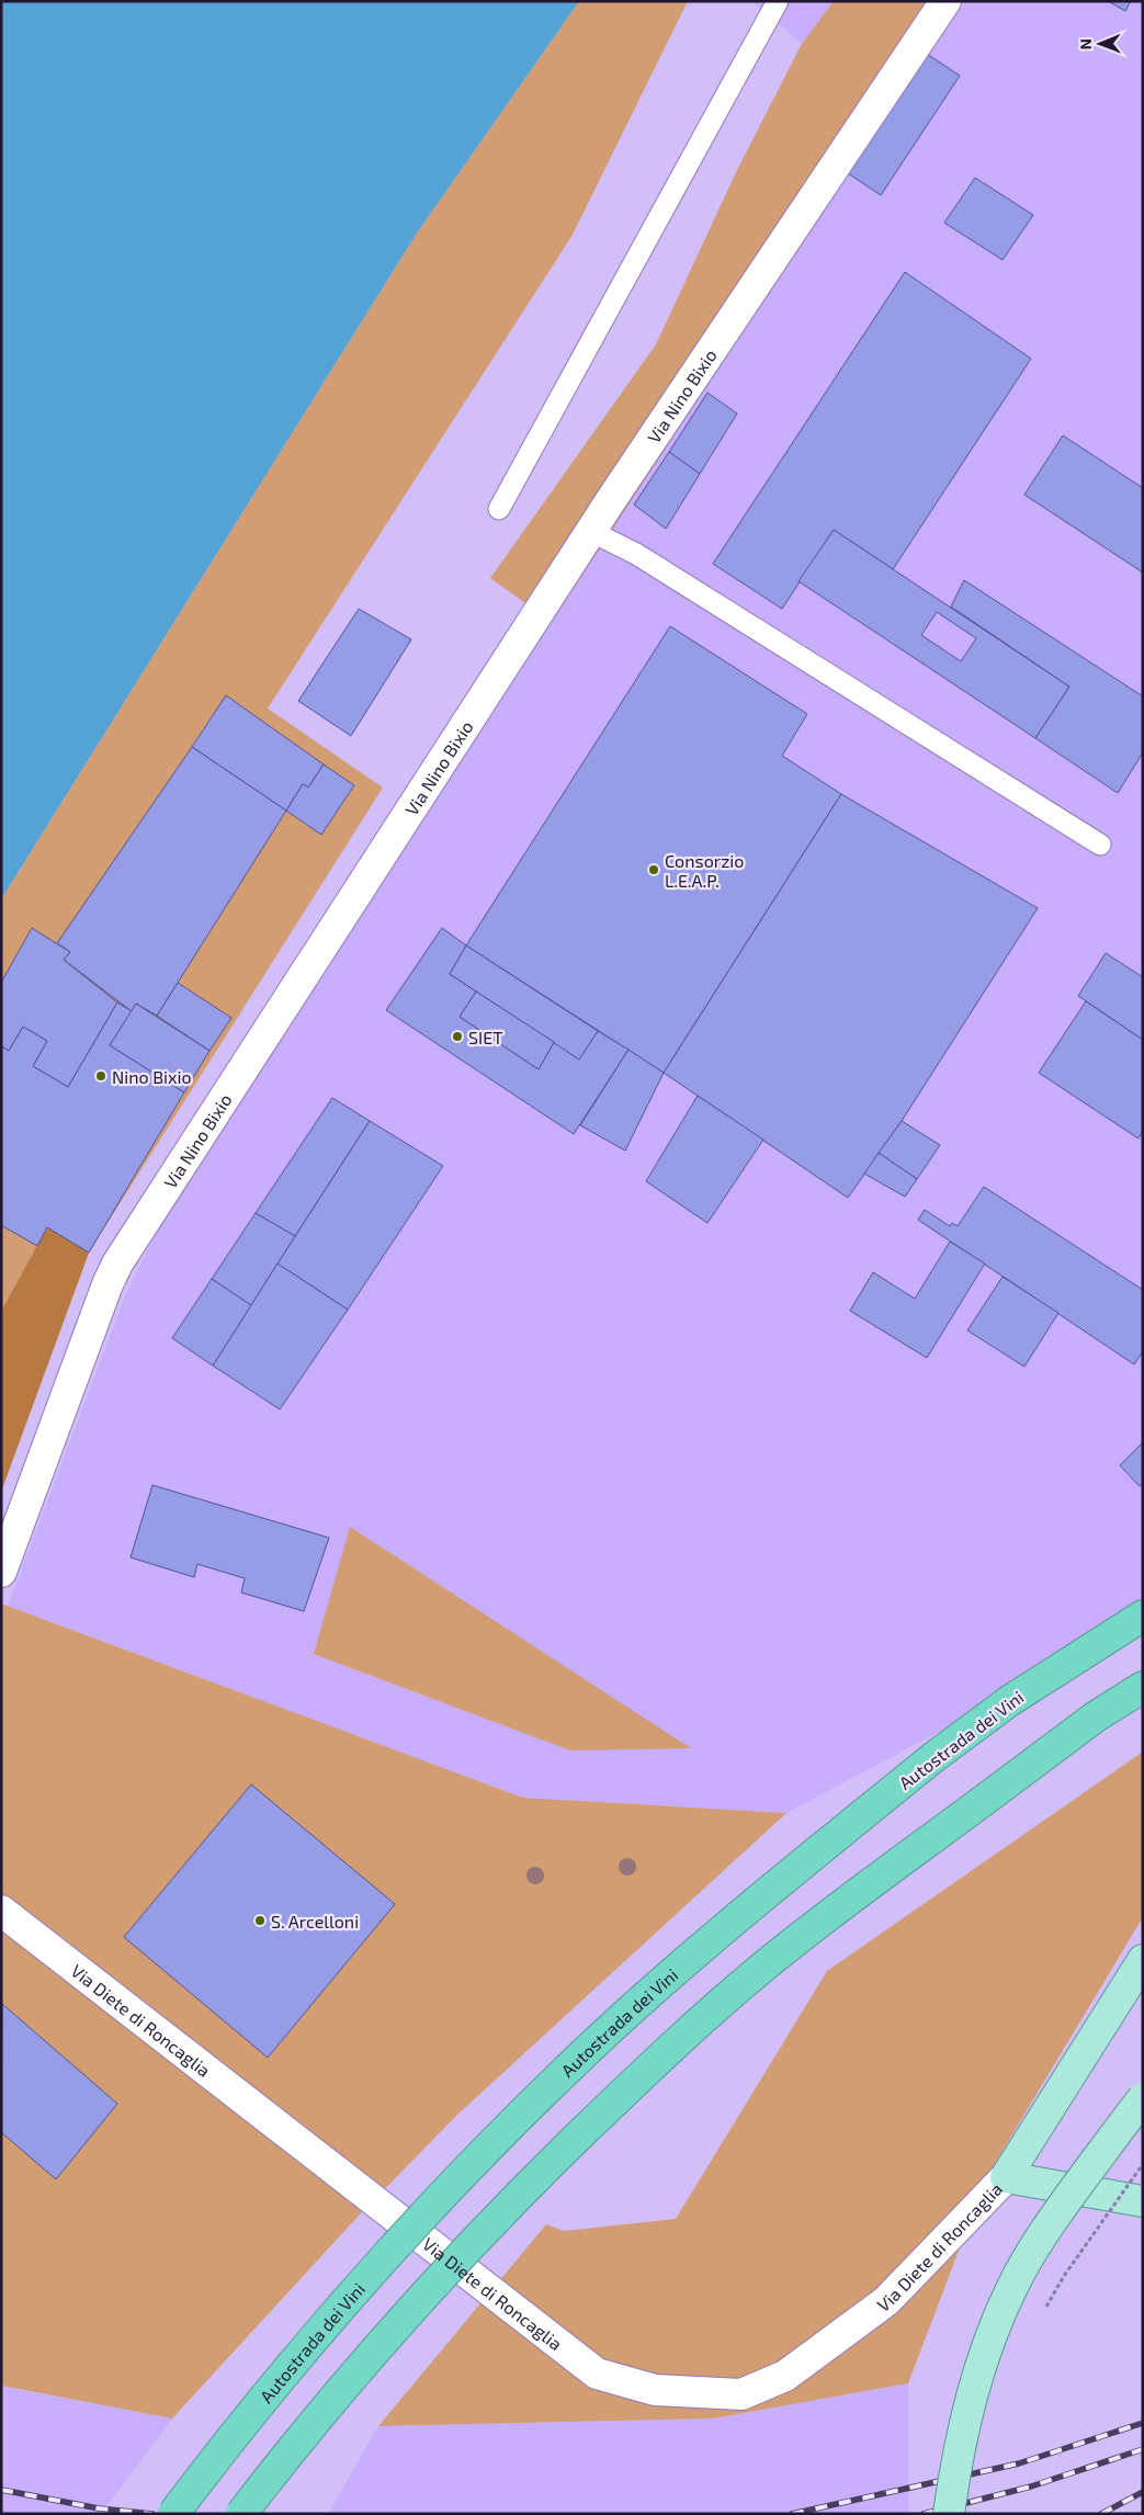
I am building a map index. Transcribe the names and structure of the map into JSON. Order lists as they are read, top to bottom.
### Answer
{
  "streets": {
    "highway": ["Autostrada dei Vini"],
    "street": ["Via Nino Bixio", "Via Diete di Roncaglia"]
  },
  "places": [
    "Consorzio L.E.A.P.",
    "SIET",
    "Nino Bixio",
    "S. Arcelloni"
  ],
  "north": "left"
}
